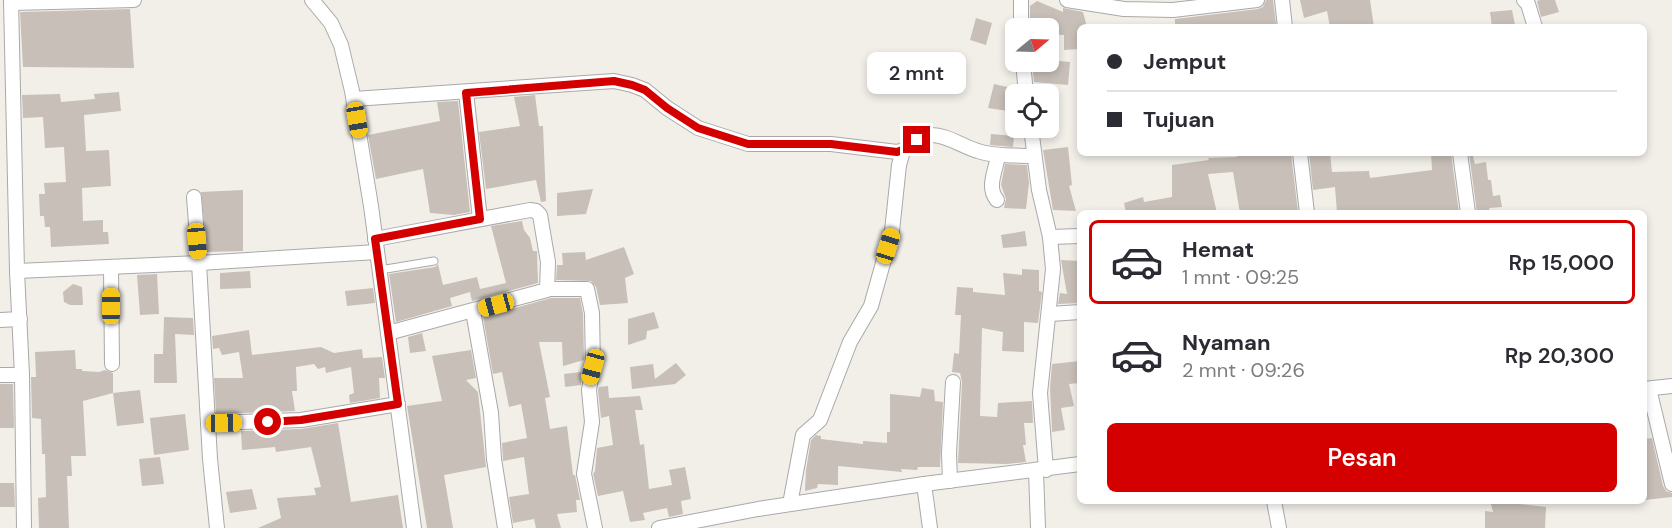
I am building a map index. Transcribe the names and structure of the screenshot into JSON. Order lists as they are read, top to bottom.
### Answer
{
  "north": "right",
  "page": {
    "banner": ["Jemput", "Tujuan"],
    "bubble": "2 mnt",
    "list": [
      {
        "name": "Hemat",
        "note": "1 mnt · 09:25",
        "value": "Rp 15,000"
      },
      {
        "name": "Nyaman",
        "note": "2 mnt · 09:26",
        "value": "Rp 20,300"
      }
    ],
    "buttons": "Pesan"
  }
}
